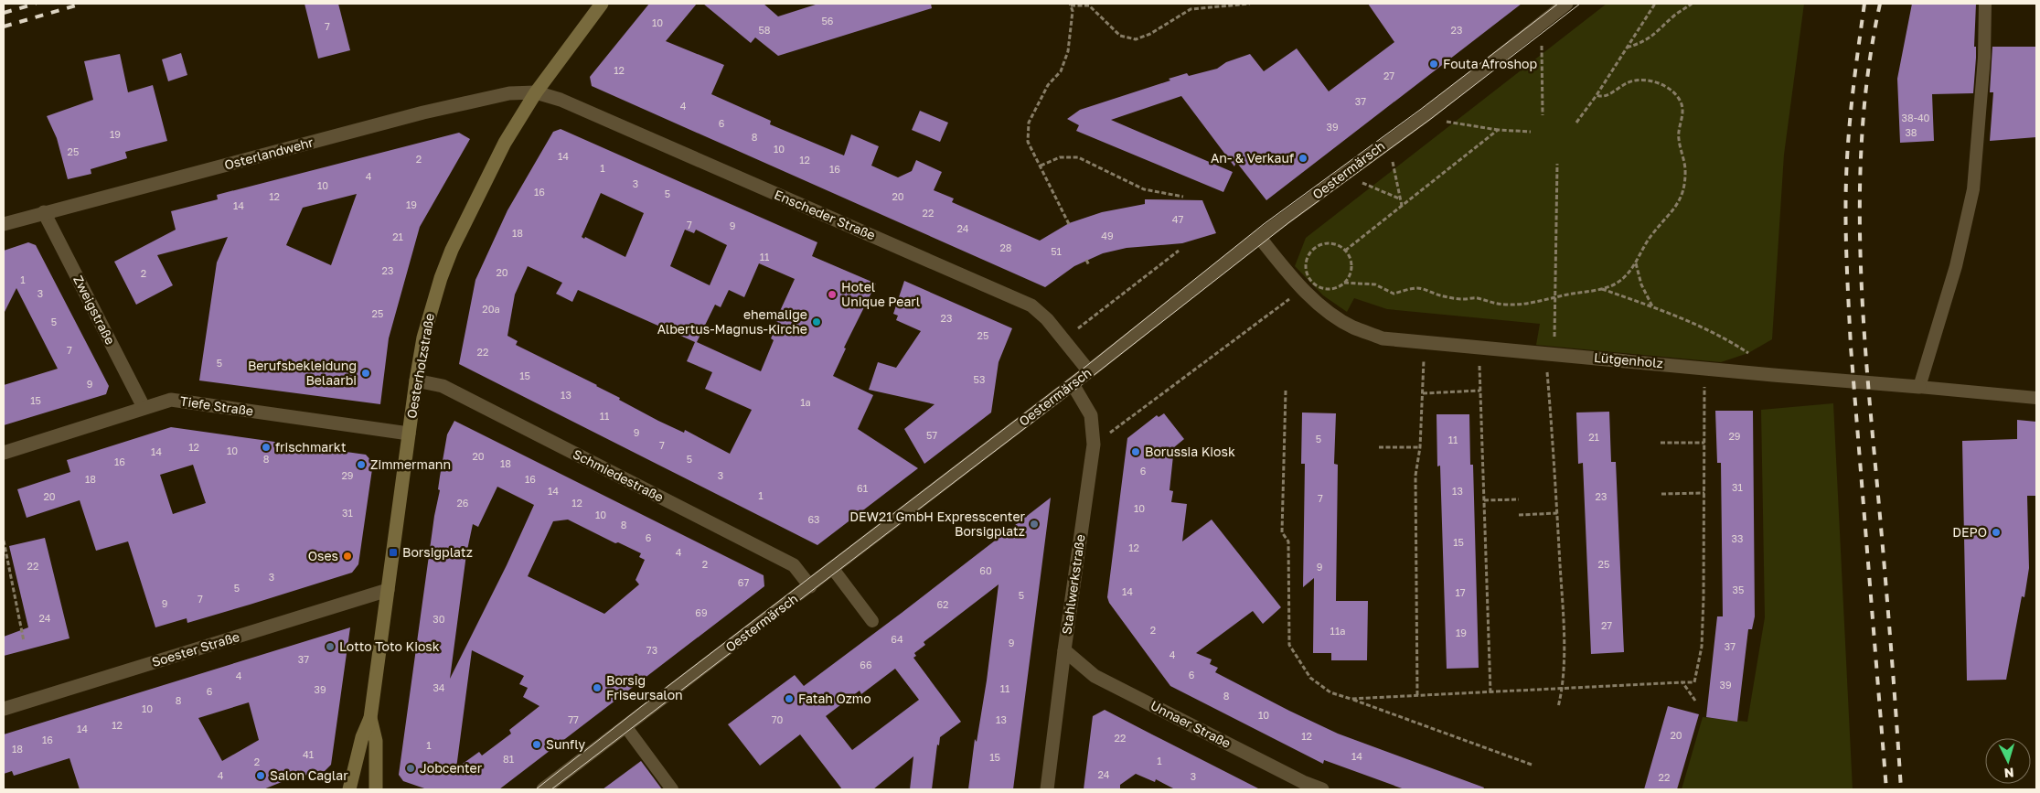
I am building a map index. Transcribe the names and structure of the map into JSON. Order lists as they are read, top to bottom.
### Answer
{
  "streets": {
    "street": [
      "Osterlandwehr",
      "Oestermärsch",
      "Enscheder Straße",
      "Zweigstraße",
      "Lütgenholz",
      "Oesterholzstraße",
      "Tiefe Straße",
      "Schmiedestraße",
      "Stahlwerkstraße",
      "Soester Straße",
      "Unnaer Straße"
    ]
  },
  "crossings": [
    ["Osterlandwehr", "Enscheder Straße"],
    ["Osterlandwehr", "Zweigstraße"],
    ["Osterlandwehr", "Oesterholzstraße"],
    ["Oestermärsch", "Enscheder Straße"],
    ["Oestermärsch", "Lütgenholz"],
    ["Oestermärsch", "Schmiedestraße"],
    ["Oestermärsch", "Stahlwerkstraße"],
    ["Enscheder Straße", "Oesterholzstraße"],
    ["Zweigstraße", "Tiefe Straße"],
    ["Oesterholzstraße", "Tiefe Straße"],
    ["Oesterholzstraße", "Schmiedestraße"],
    ["Oesterholzstraße", "Soester Straße"],
    ["Stahlwerkstraße", "Unnaer Straße"]
  ],
  "places": {
    "other": [
      "Fouta Afroshop",
      "An- & Verkauf",
      "Hotel Unique Pearl",
      "ehemalige Albertus-Magnus-Kirche",
      "Berufsbekleidung Belaarbi",
      "frischmarkt",
      "Borussia Kiosk",
      "Zimmermann",
      "DEW21 GmbH Expresscenter Borsigplatz",
      "DEPO",
      "Oses",
      "Lotto Toto Kiosk",
      "Borsig Friseursalon",
      "Fatah Ozmo",
      "Sunfly",
      "Jobcenter",
      "Salon Caglar"
    ],
    "transit": ["Borsigplatz"]
  },
  "house_numbers": [
    "56",
    "10",
    "7",
    "58",
    "23",
    "12",
    "27",
    "37",
    "4",
    "38-40",
    "6",
    "39",
    "38",
    "19",
    "8",
    "10",
    "25",
    "14",
    "2",
    "12",
    "1",
    "16",
    "4",
    "3",
    "10",
    "16",
    "5",
    "12",
    "20",
    "19",
    "14",
    "22",
    "47",
    "7",
    "9",
    "24",
    "18",
    "49",
    "21",
    "28",
    "51",
    "11",
    "23",
    "20",
    "2",
    "1",
    "3",
    "20a",
    "25",
    "23",
    "5",
    "25",
    "7",
    "22",
    "5",
    "15",
    "53",
    "9",
    "13",
    "15",
    "1a",
    "11",
    "9",
    "57",
    "29",
    "21",
    "5",
    "11",
    "7",
    "12",
    "10",
    "14",
    "20",
    "8",
    "5",
    "16",
    "18",
    "6",
    "29",
    "3",
    "18",
    "16",
    "31",
    "61",
    "14",
    "13",
    "1",
    "20",
    "23",
    "7",
    "26",
    "12",
    "10",
    "31",
    "10",
    "63",
    "8",
    "6",
    "33",
    "15",
    "12",
    "4",
    "2",
    "25",
    "22",
    "9",
    "60",
    "3",
    "67",
    "5",
    "35",
    "14",
    "17",
    "5",
    "7",
    "9",
    "62",
    "69",
    "24",
    "30",
    "27",
    "2",
    "11a",
    "19",
    "64",
    "9",
    "37",
    "73",
    "4",
    "37",
    "66",
    "6",
    "4",
    "39",
    "34",
    "11",
    "39",
    "6",
    "8",
    "8",
    "10",
    "10",
    "77",
    "70",
    "13",
    "12",
    "14",
    "20",
    "12",
    "22",
    "16",
    "1",
    "18",
    "41",
    "14",
    "15",
    "81",
    "1",
    "2",
    "24",
    "4",
    "3",
    "22"
  ],
  "north": "bottom"
}
